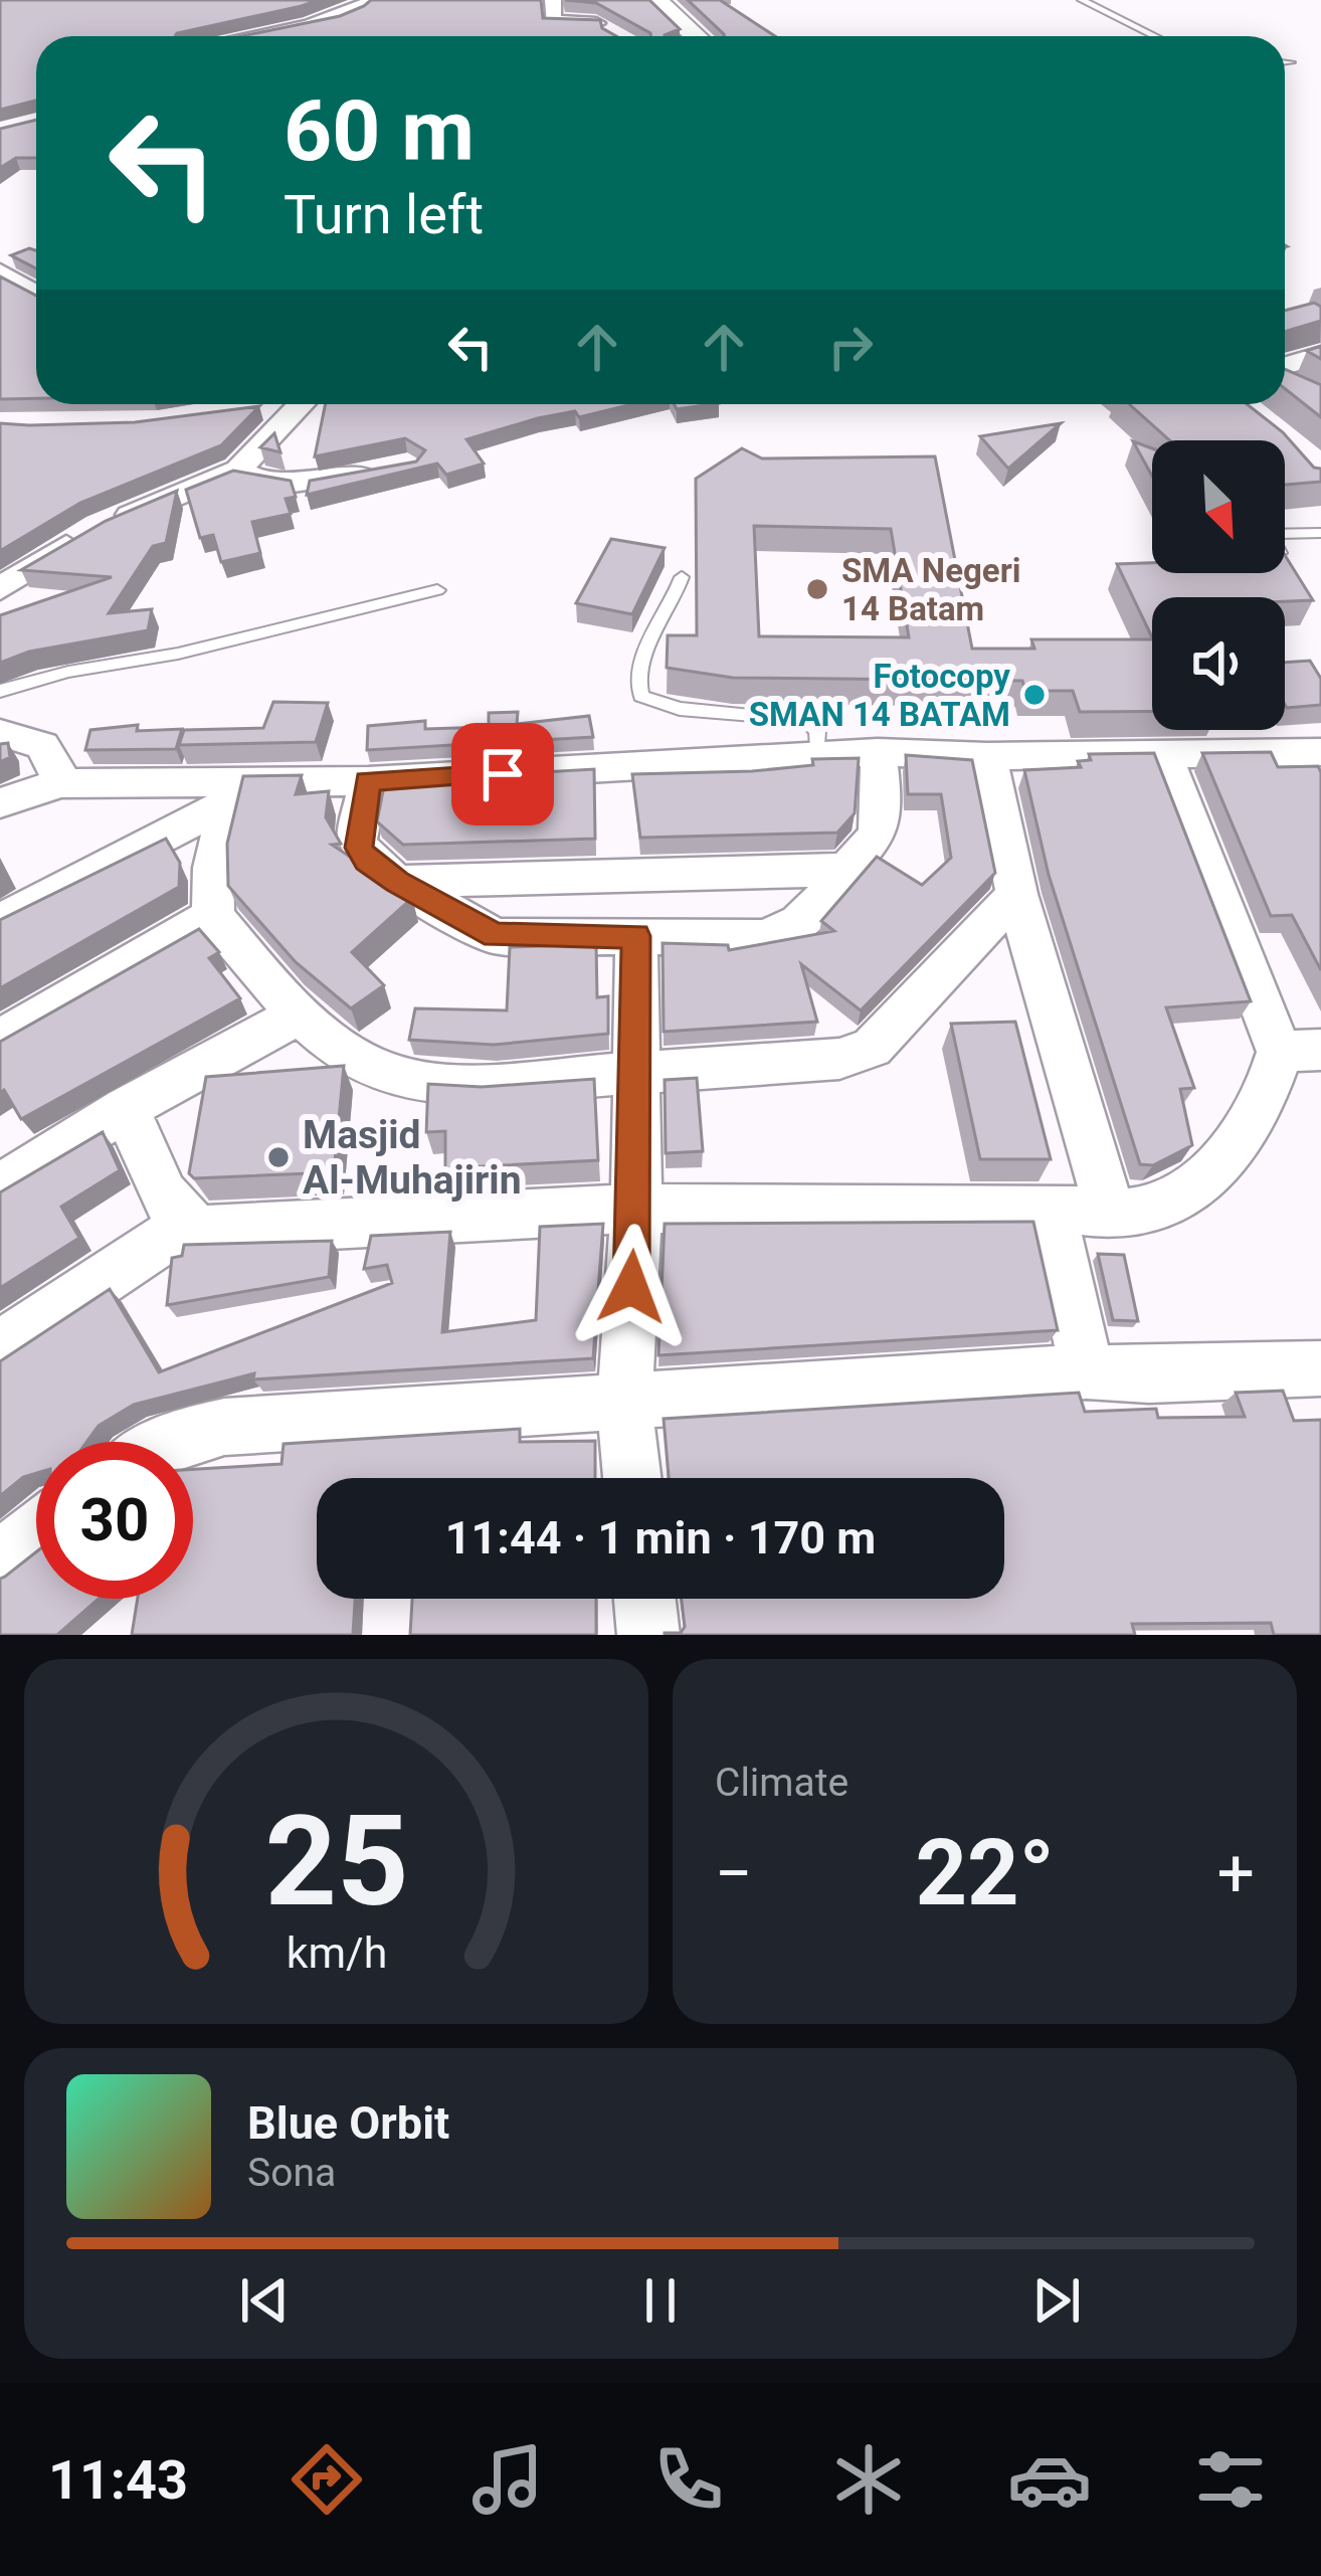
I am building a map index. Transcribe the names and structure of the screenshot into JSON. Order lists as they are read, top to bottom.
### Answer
{
  "places": ["SMA Negeri 14 Batam", "Fotocopy SMAN 14 BATAM", "Masjid Al-Muhajirin"],
  "north": "bottom right",
  "page": {
    "turn": ["60 m", "Turn left"],
    "limit": "30",
    "trip": "11:44 · 1 min · 170 m",
    "tile": "Climate",
    "heat": ["−", "22°", "+"],
    "song": ["Blue Orbit", "Sona"],
    "tabs": "11:43",
    "gauge": ["25", "km/h"]
  }
}
